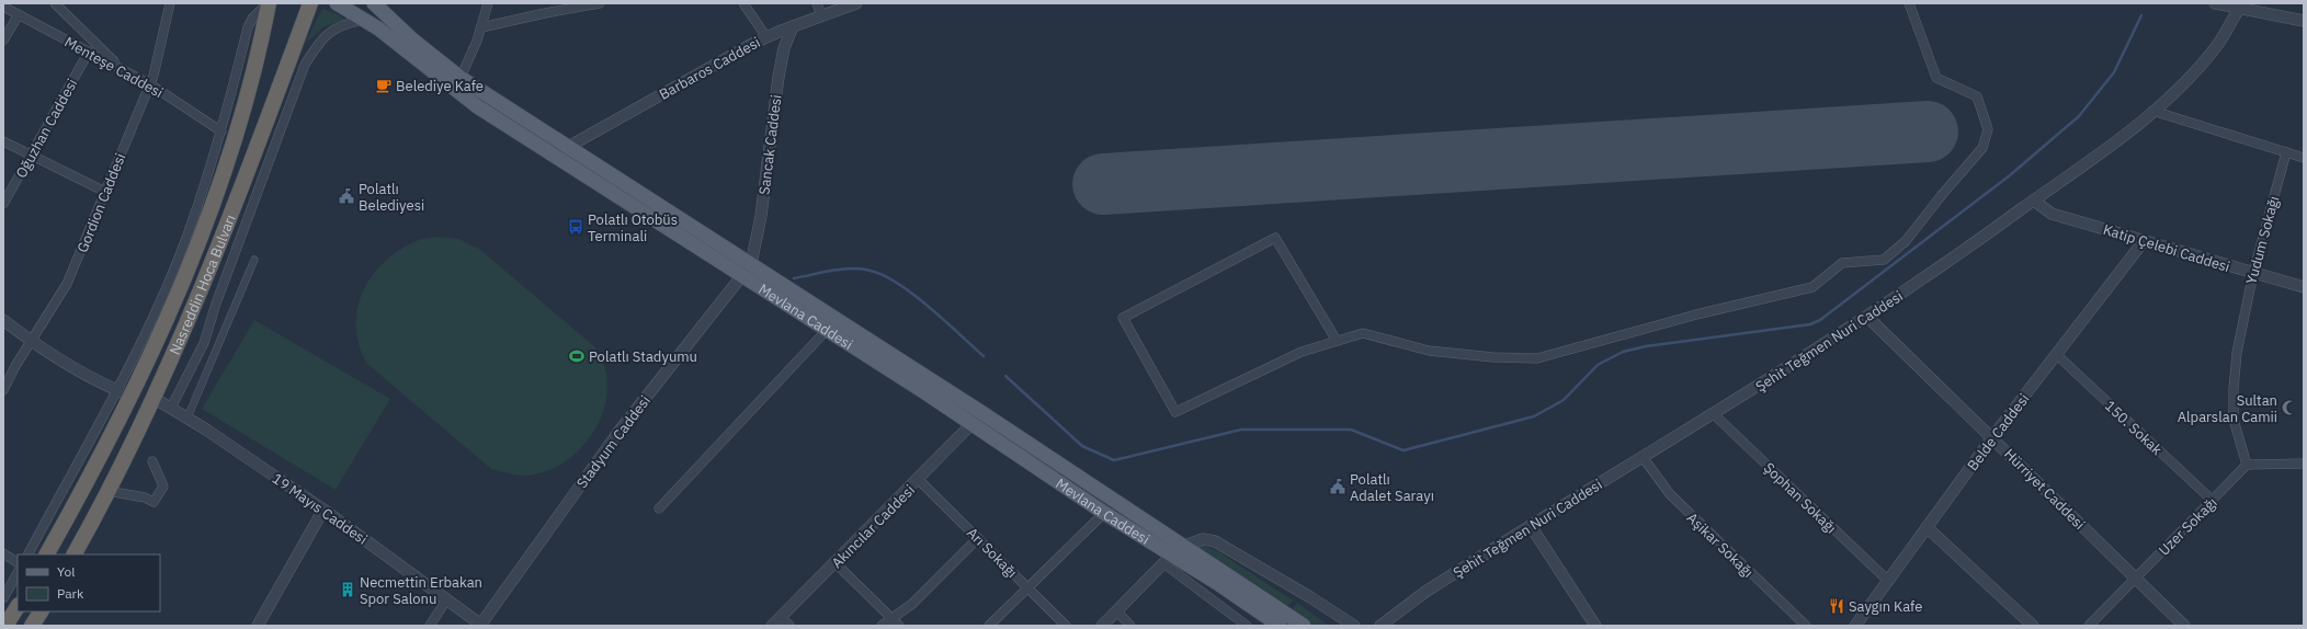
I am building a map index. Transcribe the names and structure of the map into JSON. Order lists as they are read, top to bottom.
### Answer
{
  "streets": {
    "highway": ["Nasreddin Hoca Bulvarı"],
    "main road": ["Mevlana Caddesi"],
    "street": [
      "Menteşe Caddesi",
      "Barbaros Caddesi",
      "Oğuzhan Caddesi",
      "Sancak Caddesi",
      "Gordion Caddesi",
      "Yudum Sokağı",
      "Katip Çelebi Caddesi",
      "Şehit Teğmen Nuri Caddesi",
      "150. Sokak",
      "Belde Caddesi",
      "Stadyum Caddesi",
      "Hürriyet Caddesi",
      "Şophan Sokağı",
      "19 Mayıs Caddesi",
      "Akıncılar Caddesi",
      "Uzer Sokağı",
      "Aşikar Sokağı",
      "Arı Sokağı"
    ]
  },
  "crossings": [
    ["Menteşe Caddesi", "Oğuzhan Caddesi"],
    ["Menteşe Caddesi", "Gordion Caddesi"],
    ["Barbaros Caddesi", "Sancak Caddesi"],
    ["Barbaros Caddesi", "Mevlana Caddesi"],
    ["Sancak Caddesi", "Mevlana Caddesi"],
    ["Sancak Caddesi", "Stadyum Caddesi"],
    ["Yudum Sokağı", "Katip Çelebi Caddesi"],
    ["Yudum Sokağı", "Uzer Sokağı"],
    ["Katip Çelebi Caddesi", "Şehit Teğmen Nuri Caddesi"],
    ["Katip Çelebi Caddesi", "Belde Caddesi"],
    ["Nasreddin Hoca Bulvarı", "19 Mayıs Caddesi"],
    ["Mevlana Caddesi", "Stadyum Caddesi"],
    ["Mevlana Caddesi", "Akıncılar Caddesi"],
    ["Şehit Teğmen Nuri Caddesi", "Hürriyet Caddesi"],
    ["Şehit Teğmen Nuri Caddesi", "Şophan Sokağı"],
    ["Şehit Teğmen Nuri Caddesi", "Aşikar Sokağı"],
    ["150. Sokak", "Belde Caddesi"],
    ["150. Sokak", "Uzer Sokağı"],
    ["Belde Caddesi", "Hürriyet Caddesi"],
    ["Belde Caddesi", "Şophan Sokağı"],
    ["Stadyum Caddesi", "19 Mayıs Caddesi"],
    ["Hürriyet Caddesi", "Uzer Sokağı"],
    ["Akıncılar Caddesi", "Arı Sokağı"]
  ],
  "places": {
    "cafe": ["Belediye Kafe"],
    "public building": ["Polatlı Belediyesi", "Polatlı Adalet Sarayı"],
    "bus stop": ["Polatlı Otobüs Terminali"],
    "sports": ["Polatlı Stadyumu"],
    "mosque": ["Sultan Alparslan Camii"],
    "building": ["Necmettin Erbakan Spor Salonu"],
    "restaurant": ["Saygın Kafe"]
  },
  "legend": ["Yol", "Park"]
}
